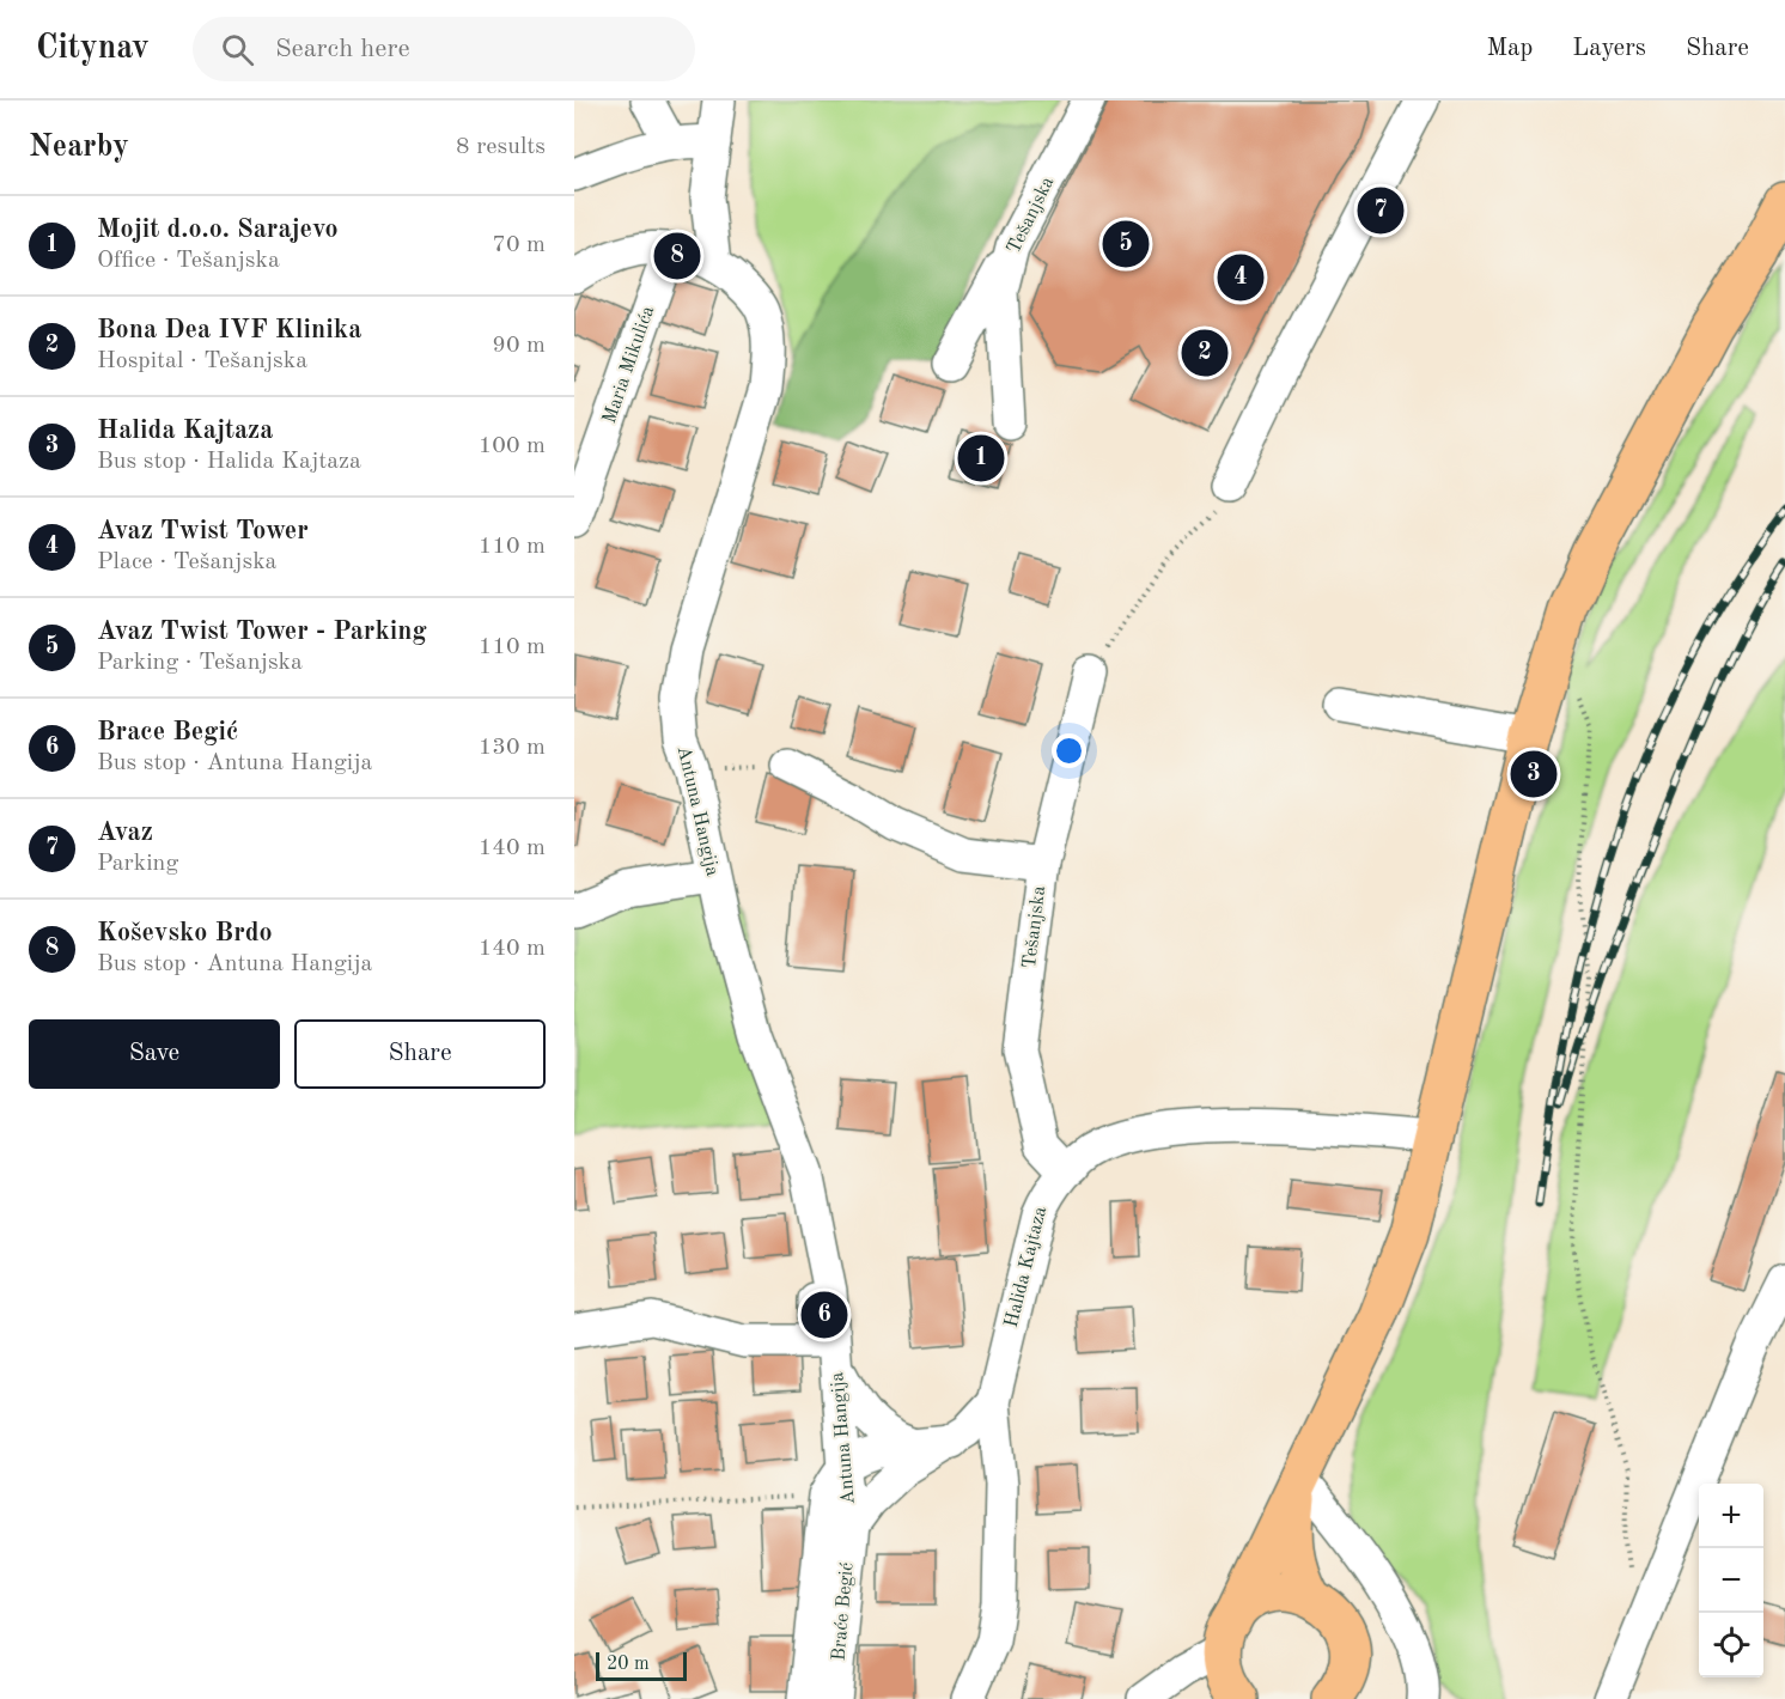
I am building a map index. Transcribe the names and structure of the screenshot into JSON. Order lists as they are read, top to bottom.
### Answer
{
  "streets": {
    "street": [
      "Tešanjska",
      "Maria Mikulića",
      "Antuna Hangija",
      "Halida Kajtaza",
      "Braće Begić"
    ]
  },
  "crossings": [
    ["Tešanjska", "Halida Kajtaza"],
    ["Maria Mikulića", "Antuna Hangija"],
    ["Antuna Hangija", "Halida Kajtaza"],
    ["Antuna Hangija", "Braće Begić"],
    ["Halida Kajtaza", "Braće Begić"]
  ],
  "scale_bar": "20 m",
  "page": {
    "header": "Citynav",
    "search": "Search here",
    "nav": ["Map", "Layers", "Share"],
    "heading": ["Nearby", "8 results"],
    "pins": [
      "7",
      "5",
      "8",
      "4",
      "2",
      "1",
      "3",
      "6"
    ],
    "list": [
      {
        "mark": "1",
        "name": "Mojit d.o.o. Sarajevo",
        "note": "Office · Tešanjska",
        "value": "70 m"
      },
      {
        "mark": "2",
        "name": "Bona Dea IVF Klinika",
        "note": "Hospital · Tešanjska",
        "value": "90 m"
      },
      {
        "mark": "3",
        "name": "Halida Kajtaza",
        "note": "Bus stop · Halida Kajtaza",
        "value": "100 m"
      },
      {
        "mark": "4",
        "name": "Avaz Twist Tower",
        "note": "Place · Tešanjska",
        "value": "110 m"
      },
      {
        "mark": "5",
        "name": "Avaz Twist Tower - Parking",
        "note": "Parking · Tešanjska",
        "value": "110 m"
      },
      {
        "mark": "6",
        "name": "Brace Begić",
        "note": "Bus stop · Antuna Hangija",
        "value": "130 m"
      },
      {
        "mark": "7",
        "name": "Avaz",
        "note": "Parking",
        "value": "140 m"
      },
      {
        "mark": "8",
        "name": "Koševsko Brdo",
        "note": "Bus stop · Antuna Hangija",
        "value": "140 m"
      }
    ],
    "buttons": ["Save", "Share"],
    "map_buttons": ["+", "−"],
    "scale": "20 m"
  }
}
